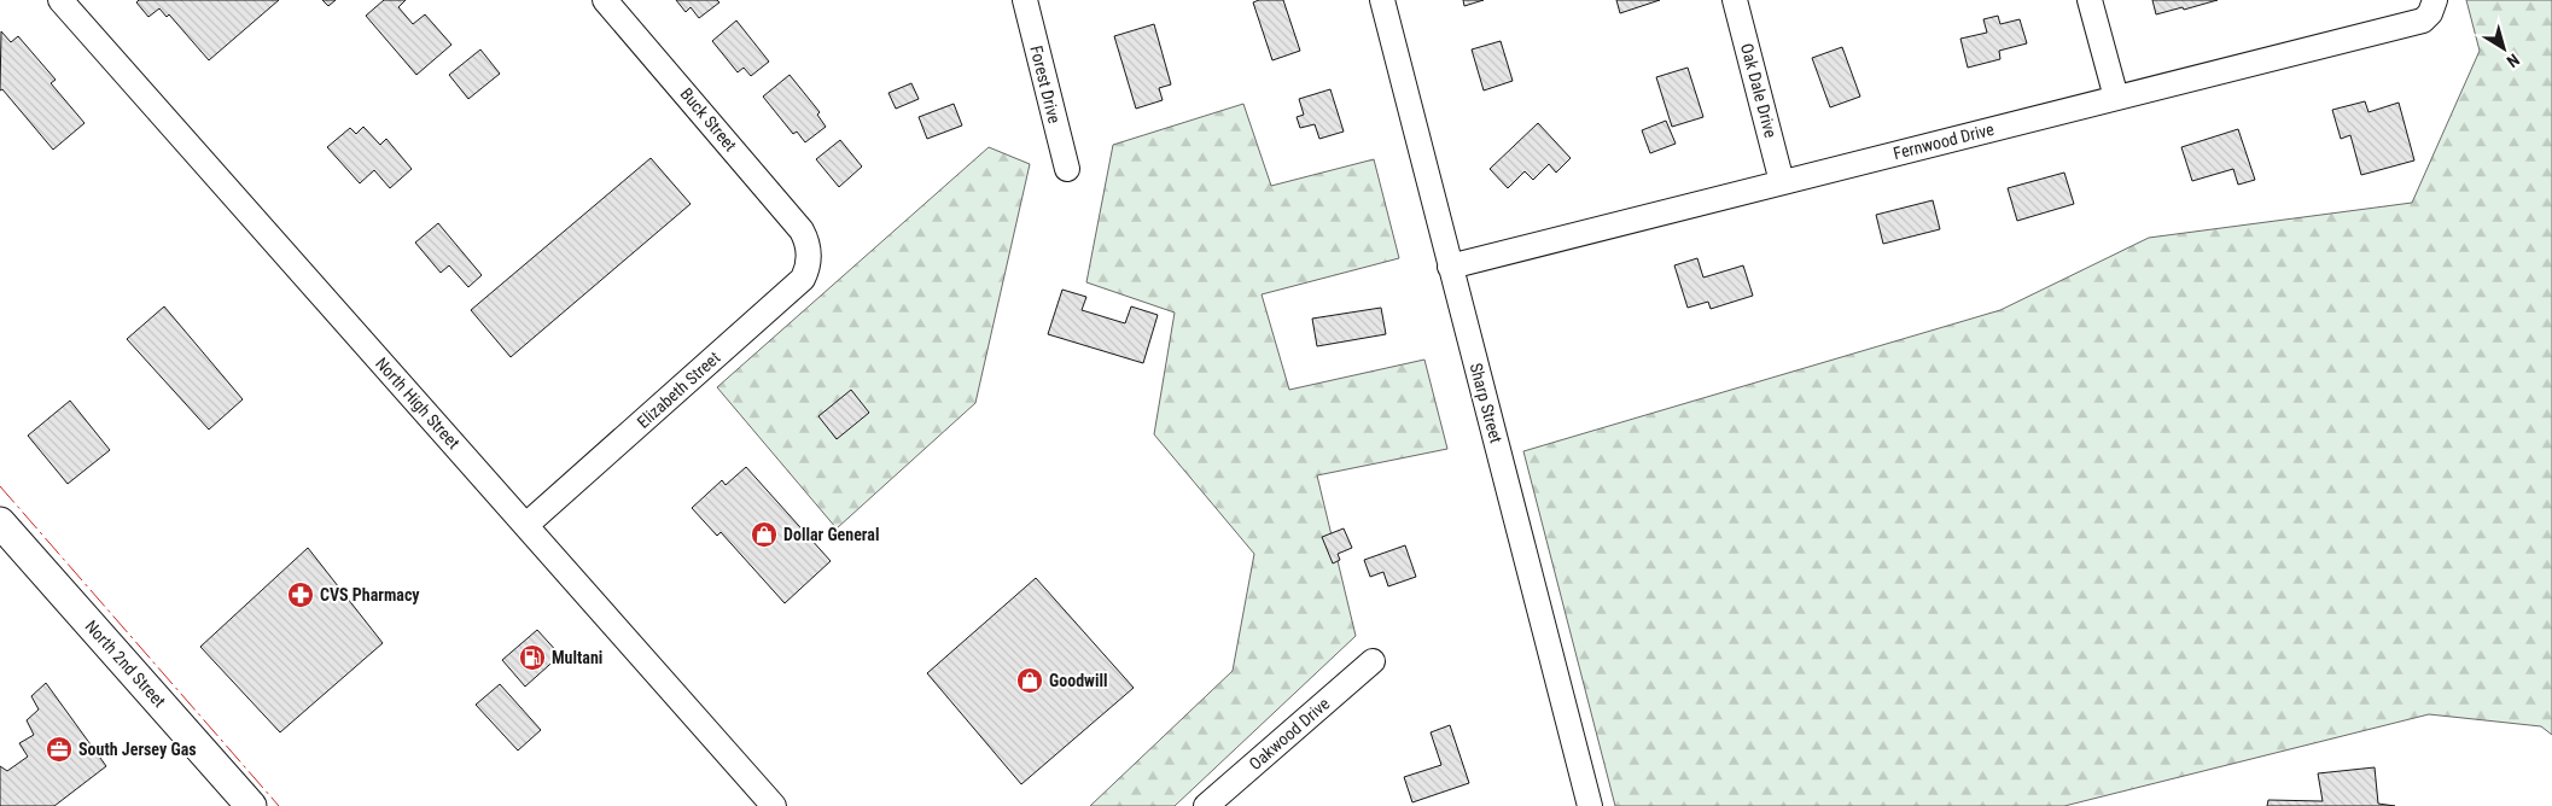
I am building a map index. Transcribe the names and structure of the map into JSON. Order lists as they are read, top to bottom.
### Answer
{
  "streets": {
    "main road": ["North 2nd Street"],
    "street": [
      "Forest Drive",
      "Oak Dale Drive",
      "Buck Street",
      "Fernwood Drive",
      "Elizabeth Street",
      "North High Street",
      "Sharp Street",
      "Oakwood Drive"
    ]
  },
  "crossings": [
    ["Oak Dale Drive", "Fernwood Drive"],
    ["Buck Street", "Elizabeth Street"],
    ["Fernwood Drive", "Sharp Street"],
    ["Elizabeth Street", "North High Street"]
  ],
  "places": {
    "shop": ["Dollar General", "Goodwill"],
    "pharmacy": ["CVS Pharmacy"],
    "fuel station": ["Multani"],
    "office": ["South Jersey Gas"]
  },
  "north": "bottom right"
}
